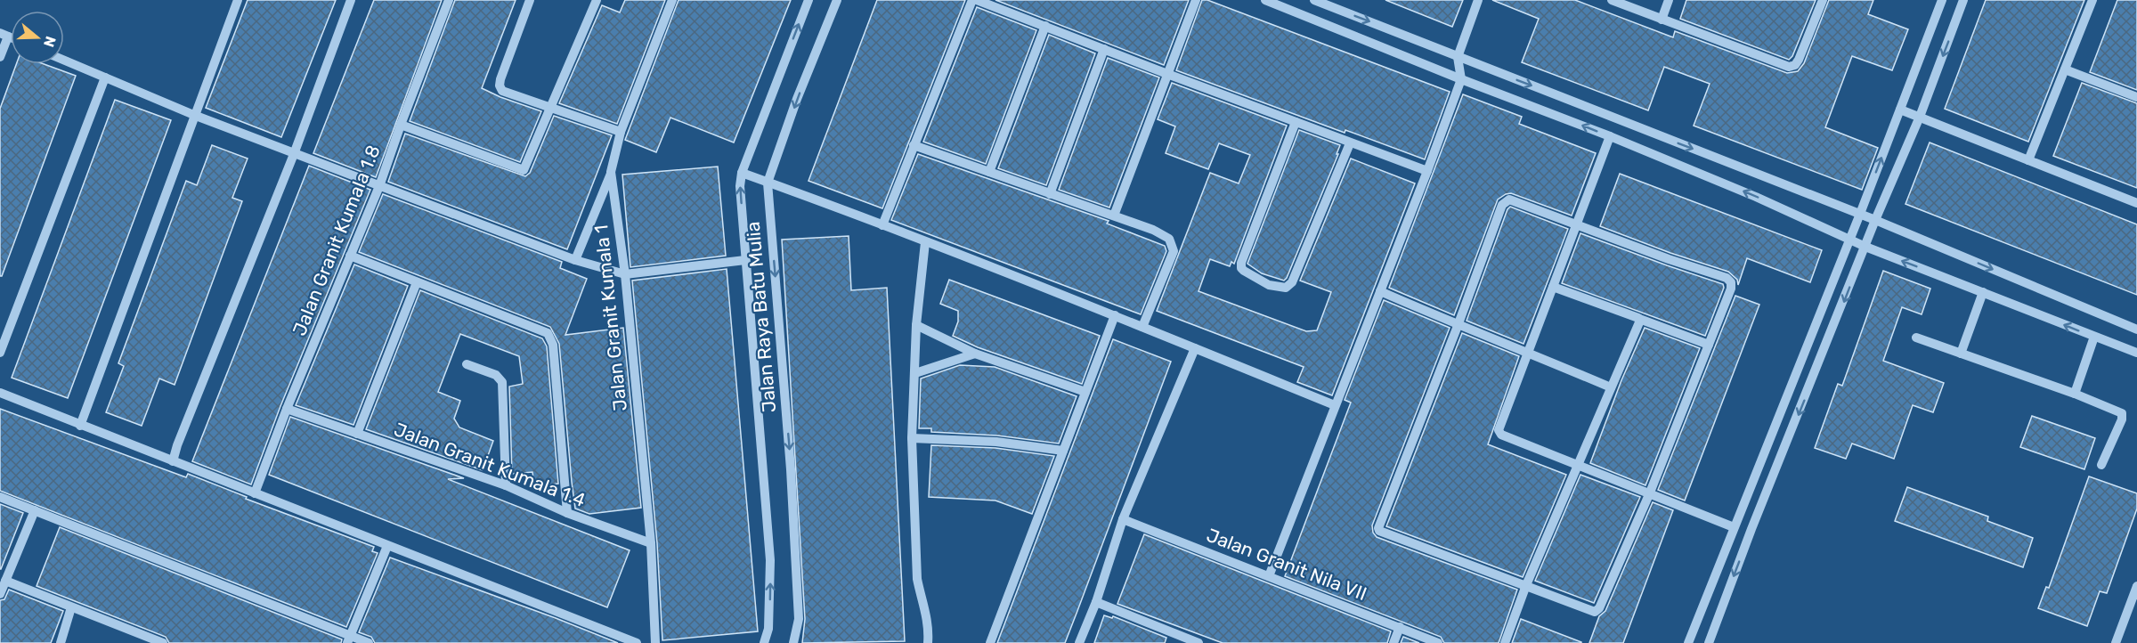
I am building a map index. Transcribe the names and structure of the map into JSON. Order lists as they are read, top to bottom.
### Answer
{
  "streets": {
    "street": [
      "Jalan Granit Kumala 1.8",
      "Jalan Raya Batu Mulia",
      "Jalan Granit Kumala 1",
      "Jalan Granit Kumala 1.4",
      "Jalan Granit Nila VII"
    ]
  },
  "crossings": [
    ["Jalan Granit Kumala 1.8", "Jalan Granit Kumala 1.4"],
    ["Jalan Granit Kumala 1", "Jalan Granit Kumala 1.4"]
  ],
  "north": "right"
}
